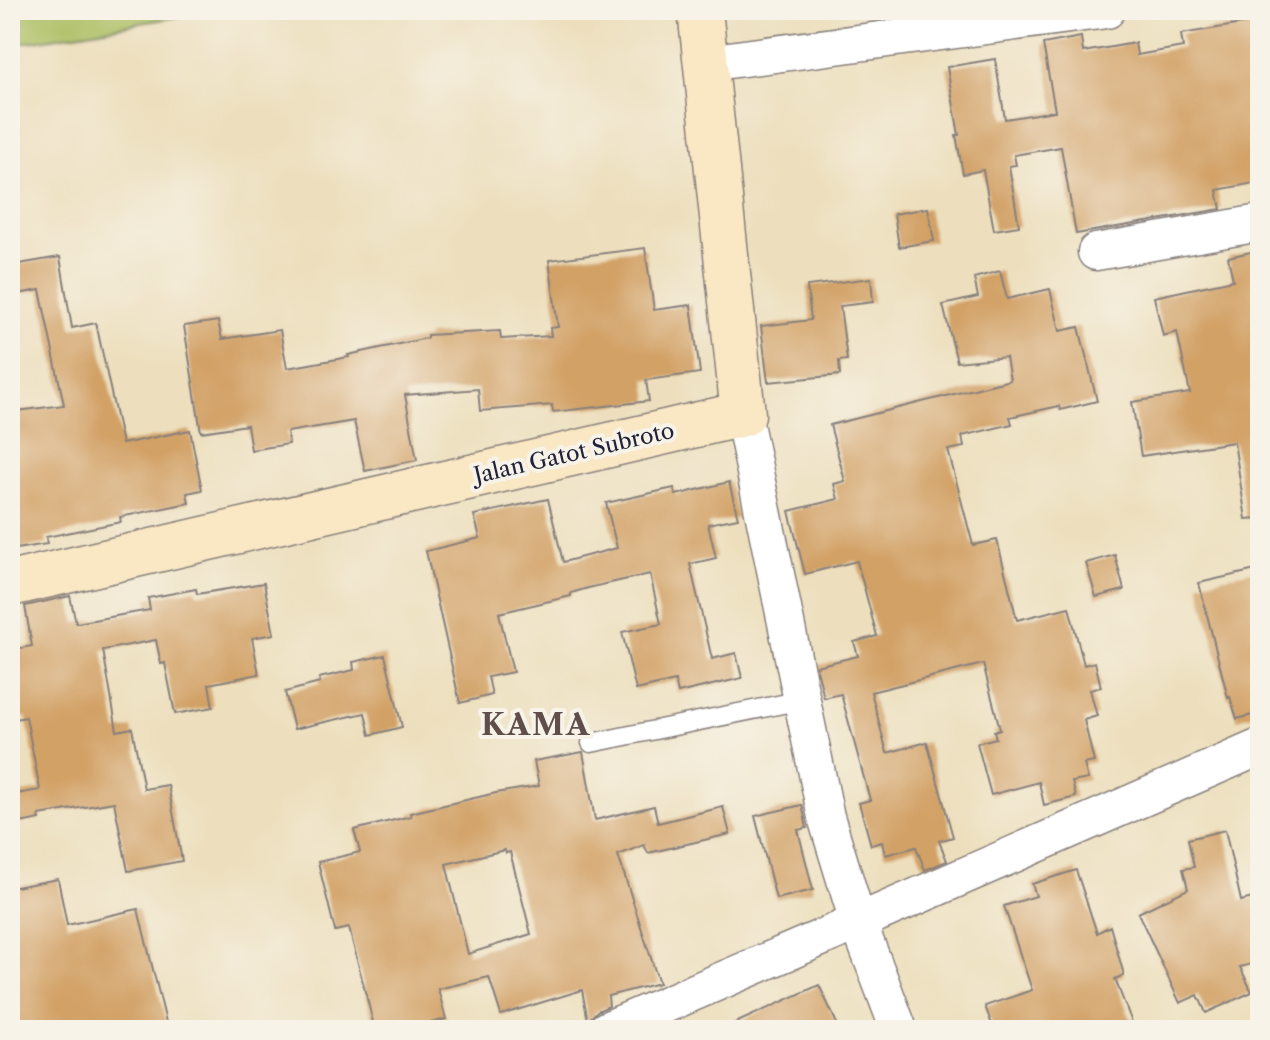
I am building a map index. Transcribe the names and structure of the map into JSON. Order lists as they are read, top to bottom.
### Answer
{
  "streets": {
    "street": ["Jalan Gatot Subroto"]
  },
  "districts": ["KAMA"]
}
